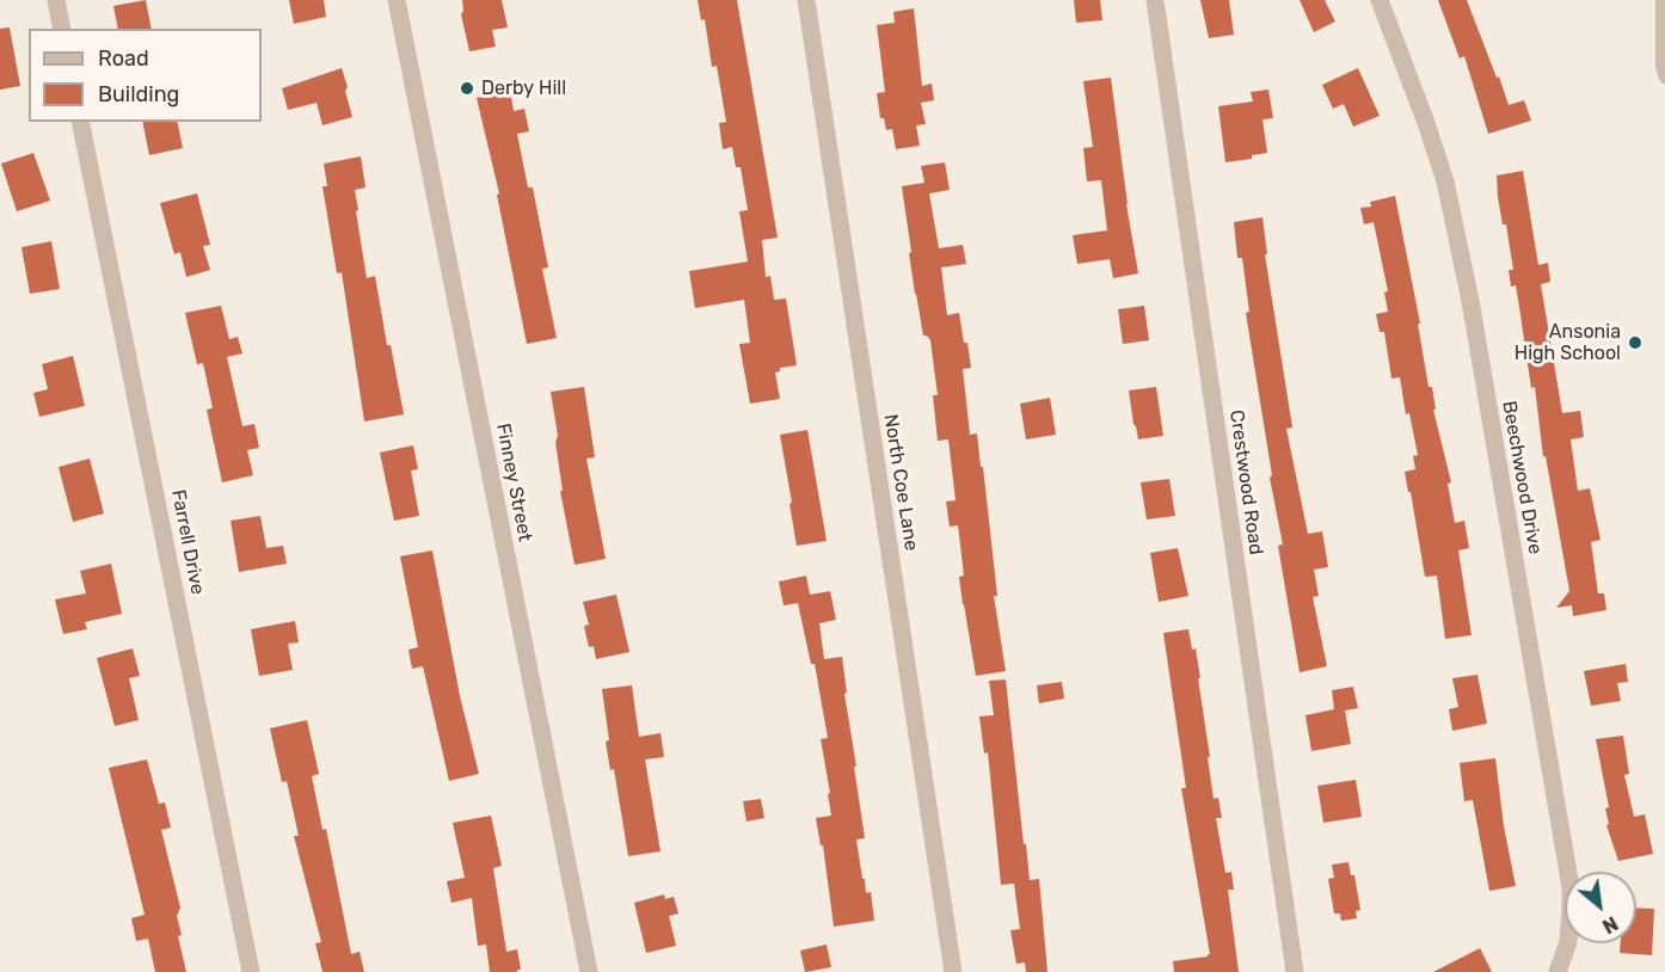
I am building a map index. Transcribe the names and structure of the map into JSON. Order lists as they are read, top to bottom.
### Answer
{
  "streets": {
    "street": [
      "Beechwood Drive",
      "Finney Street",
      "North Coe Lane",
      "Crestwood Road",
      "Farrell Drive"
    ]
  },
  "places": ["Derby Hill", "Ansonia High School"],
  "legend": ["Road", "Building"],
  "north": "bottom right"
}
